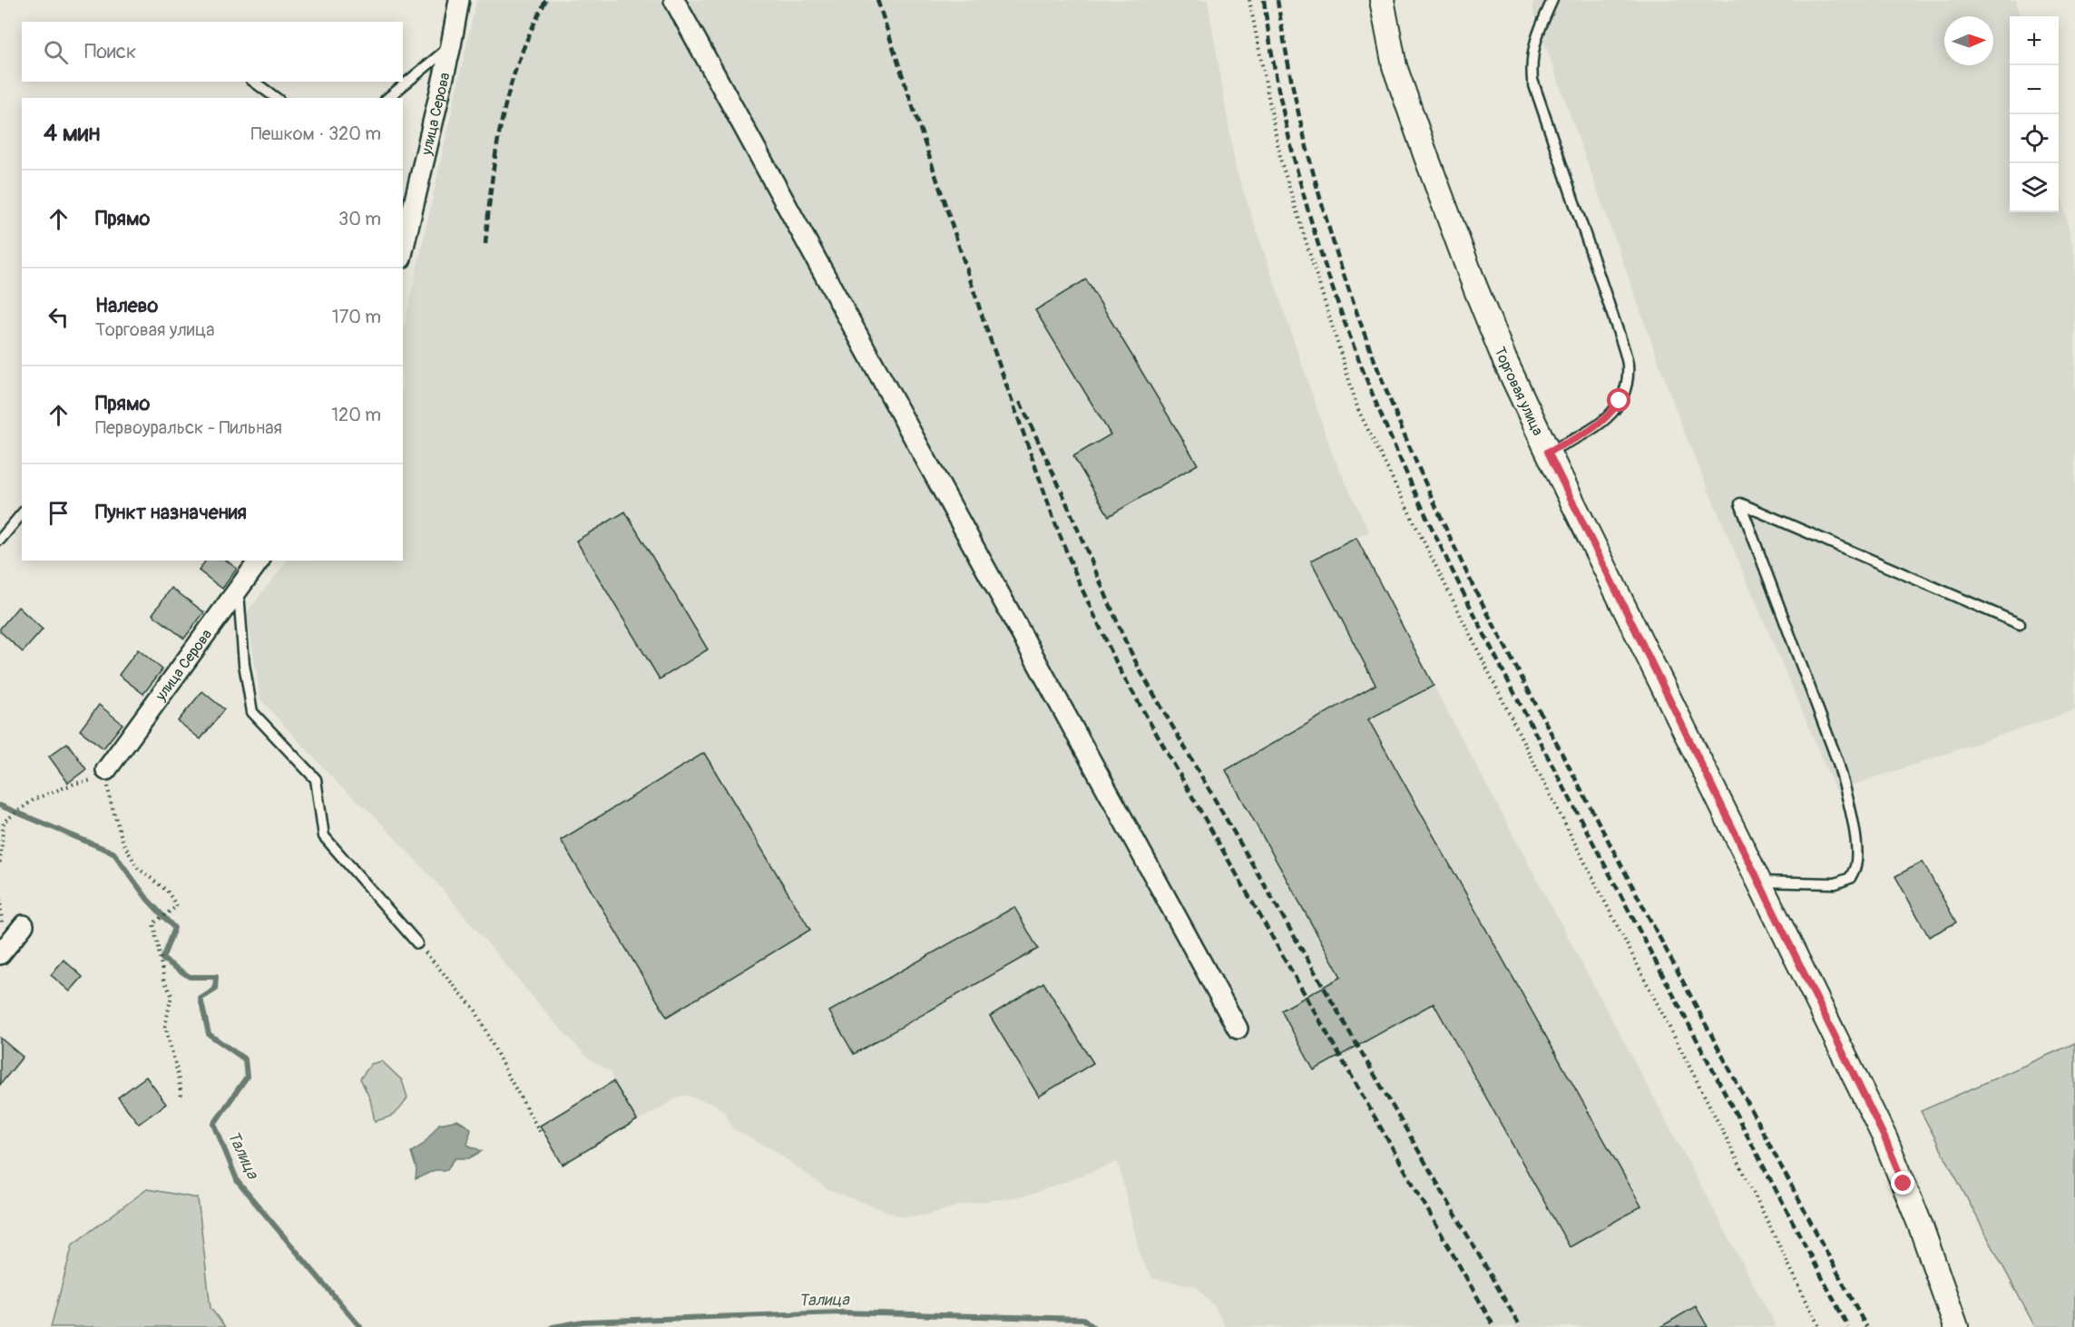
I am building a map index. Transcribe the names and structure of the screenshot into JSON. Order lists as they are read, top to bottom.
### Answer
{
  "streets": {
    "street": ["улица Серова", "Торговая улица"]
  },
  "water": ["Талица"],
  "north": "right",
  "page": {
    "map_buttons": ["+", "−"],
    "search": "Поиск",
    "heading": ["4 мин", "Пешком · 320 m"],
    "list": [
      ["Прямо", "30 m"],
      ["Налево", "Торговая улица", "170 m"],
      ["Прямо", "Первоуральск - Пильная", "120 m"],
      "Пункт назначения"
    ]
  }
}
